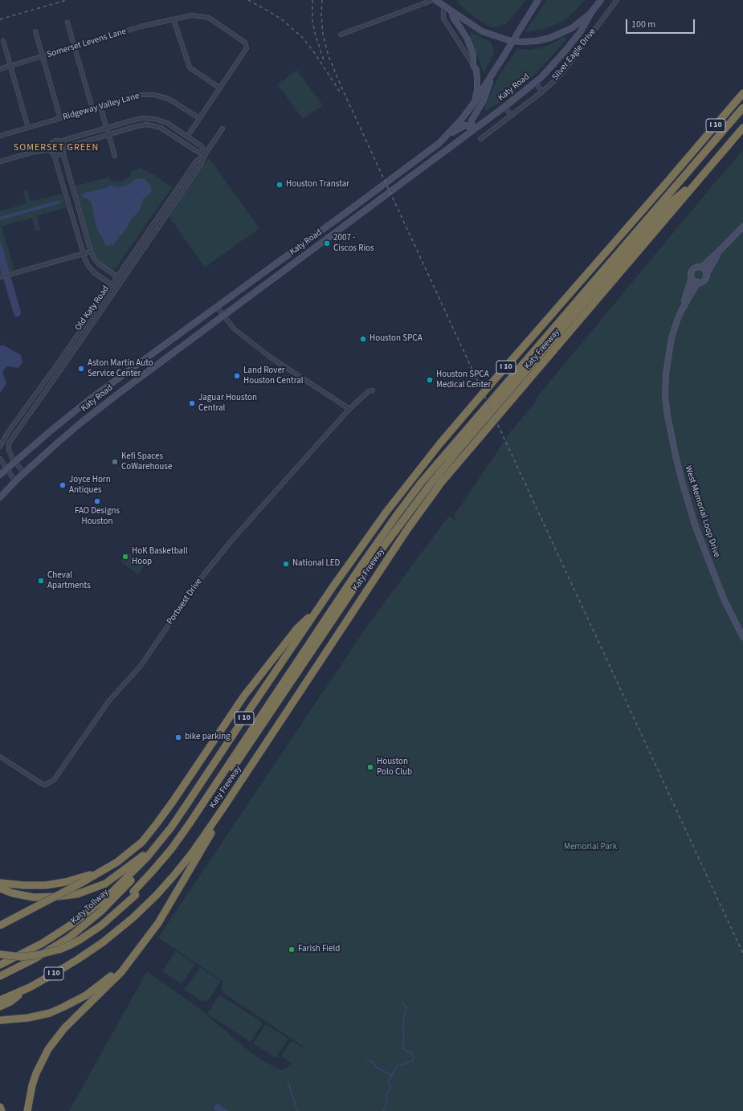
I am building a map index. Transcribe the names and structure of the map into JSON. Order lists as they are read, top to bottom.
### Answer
{
  "streets": {
    "highway": ["I 10", "Katy Freeway", "Katy Tollway"],
    "main road": ["Katy Road", "West Memorial Loop Drive"],
    "street": [
      "Somerset Levens Lane",
      "Silver Eagle Drive",
      "Ridgeway Valley Lane",
      "Old Katy Road",
      "Portwest Drive"
    ]
  },
  "crossings": [
    ["Somerset Levens Lane", "Ridgeway Valley Lane"],
    ["Katy Road", "Old Katy Road"],
    ["Katy Freeway", "Katy Tollway"]
  ],
  "districts": ["SOMERSET GREEN"],
  "parks": ["Memorial Park"],
  "places": [
    "Houston Transtar",
    "2007 - Ciscos Rios",
    "Houston SPCA",
    "Aston Martin Auto Service Center",
    "Land Rover Houston Central",
    "Houston SPCA Medical Center",
    "Jaguar Houston Central",
    "Kefi Spaces CoWarehouse",
    "Joyce Horn Antiques",
    "FAO Designs Houston",
    "HoK Basketball Hoop",
    "National LED",
    "Cheval Apartments",
    "bike parking",
    "Houston Polo Club",
    "Farish Field"
  ],
  "scale_bar": "100 m"
}
